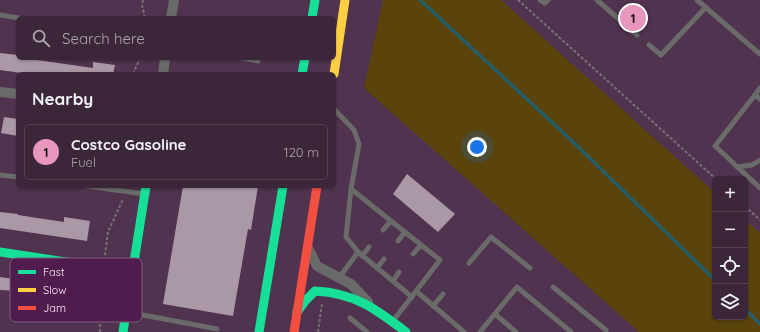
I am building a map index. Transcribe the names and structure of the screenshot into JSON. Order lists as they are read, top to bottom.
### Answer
{
  "legend": ["Fast", "Slow", "Jam"],
  "page": {
    "pins": "1",
    "search": "Search here",
    "heading": "Nearby",
    "list": [
      {
        "mark": "1",
        "name": "Costco Gasoline",
        "note": "Fuel",
        "value": "120 m"
      }
    ],
    "map_buttons": ["+", "−"]
  }
}
